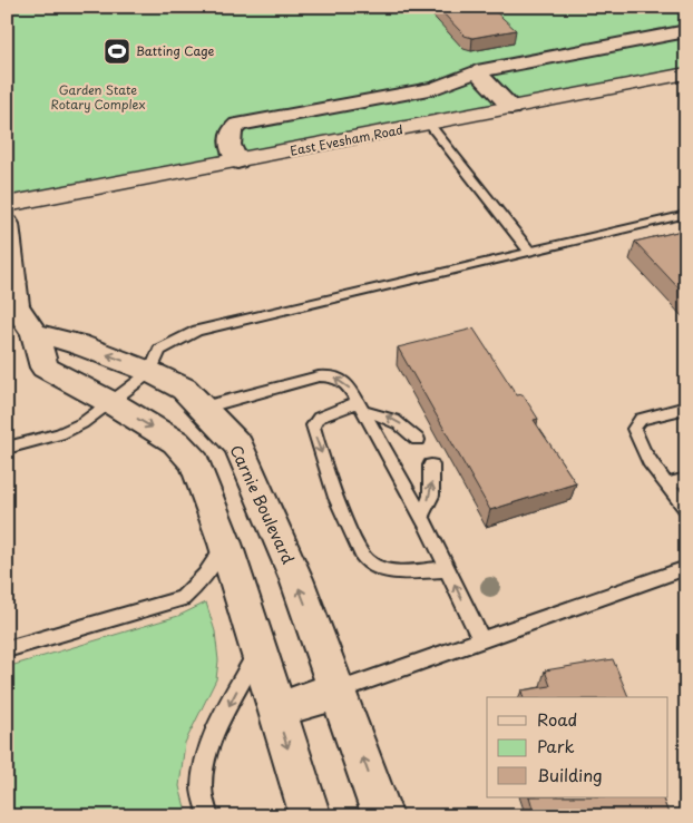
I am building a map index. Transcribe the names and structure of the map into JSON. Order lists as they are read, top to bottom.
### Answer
{
  "streets": {
    "main road": ["East Evesham Road"],
    "street": ["Carnie Boulevard"]
  },
  "parks": ["Garden State Rotary Complex"],
  "places": {
    "sports": ["Batting Cage"]
  },
  "legend": ["Road", "Park", "Building"]
}
